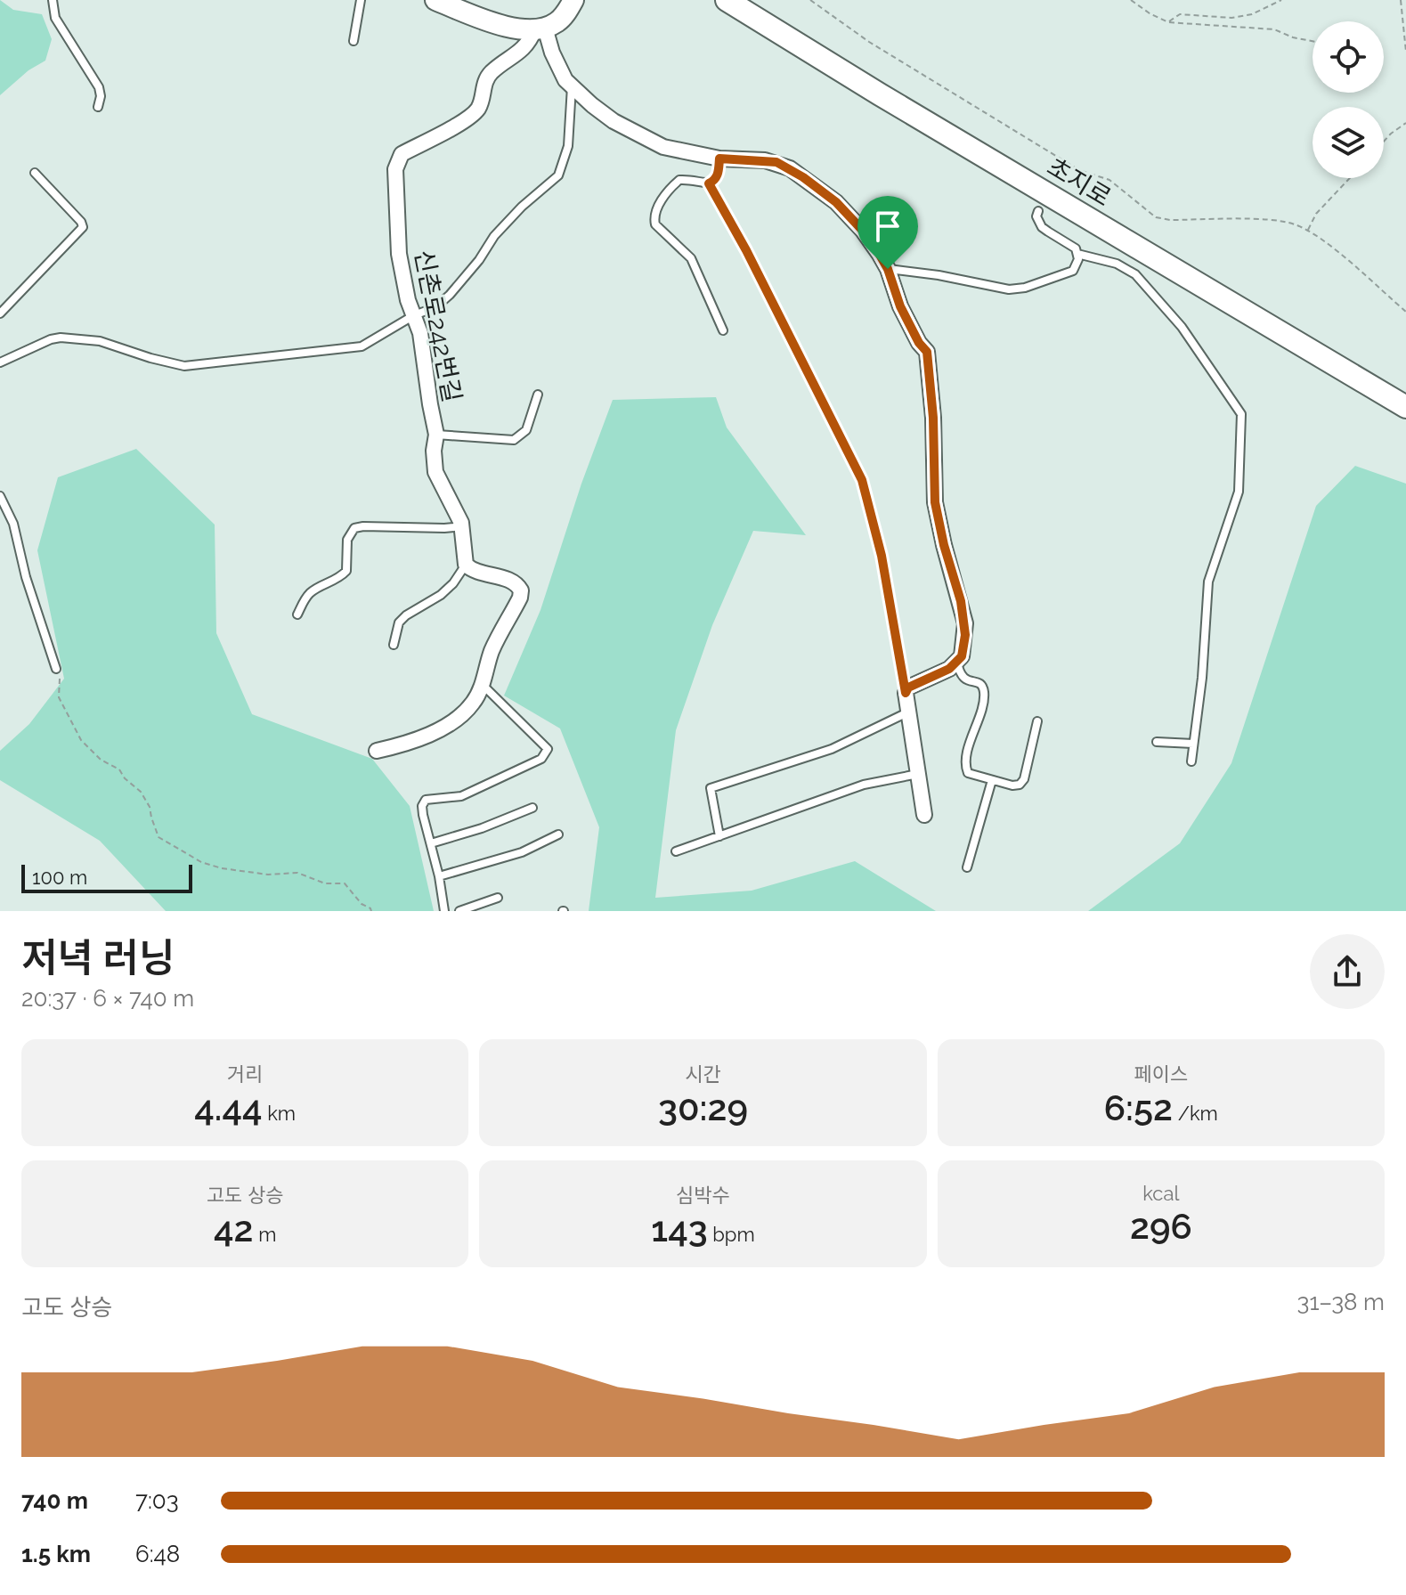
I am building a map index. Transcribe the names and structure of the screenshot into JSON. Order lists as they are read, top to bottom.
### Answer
{
  "streets": {
    "main road": ["초지로"],
    "street": ["신촌로242번길"]
  },
  "scale_bar": "100 m",
  "page": {
    "scale": "100 m",
    "heading": ["저녁 러닝", "20:37 · 6 × 740 m"],
    "stats": [
      ["거리", "4.44 km"],
      ["시간", "30:29"],
      ["페이스", "6:52 /km"],
      ["고도 상승", "42 m"],
      ["심박수", "143 bpm"],
      ["kcal", "296"]
    ],
    "chart": ["고도 상승", "31–38 m"],
    "list": [
      {
        "name": "740 m",
        "note": "7:03"
      },
      {
        "name": "1.5 km",
        "note": "6:48"
      }
    ]
  }
}
